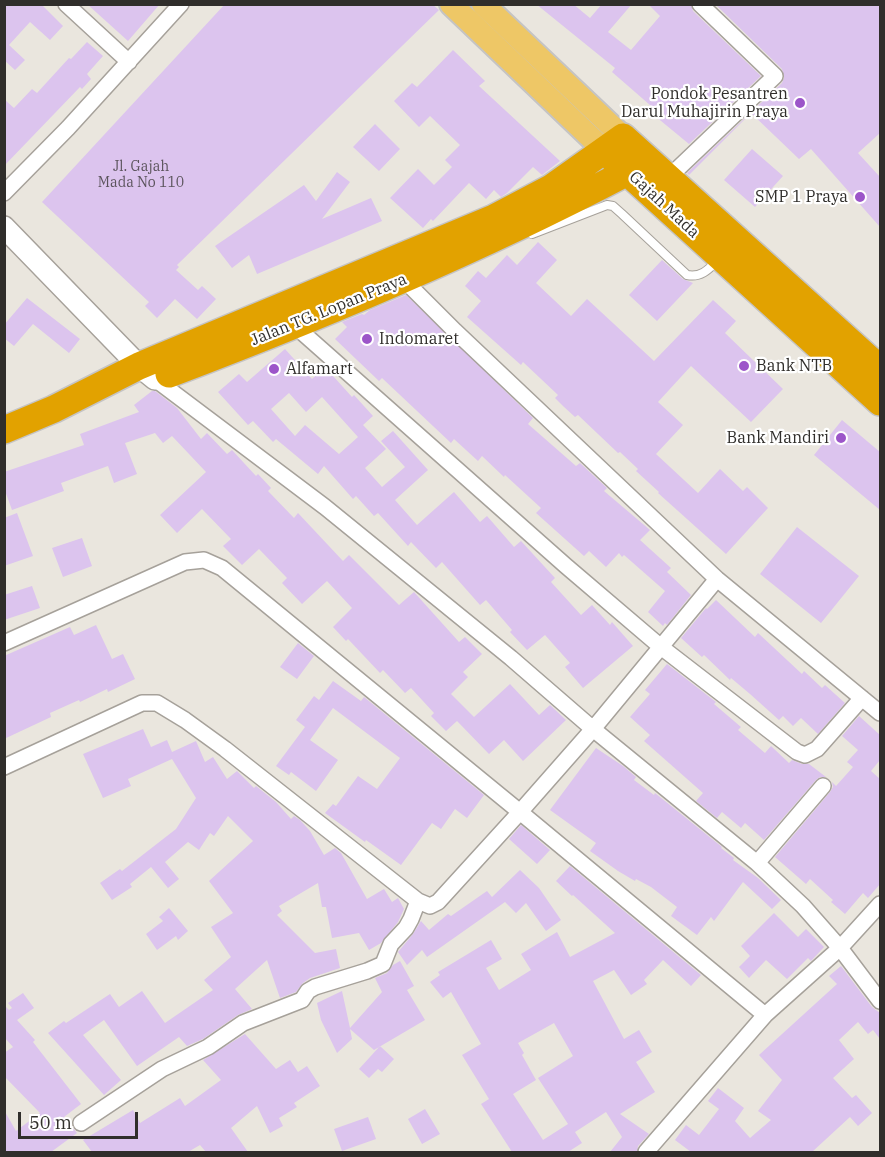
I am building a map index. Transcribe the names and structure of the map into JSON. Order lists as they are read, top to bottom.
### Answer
{
  "streets": {
    "highway": ["Gajah Mada", "Jalan TG. Lopan Praya"]
  },
  "crossings": [
    ["Gajah Mada", "Jalan TG. Lopan Praya"]
  ],
  "places": [
    "Pondok Pesantren Darul Muhajirin Praya",
    "SMP 1 Praya",
    "Indomaret",
    "Bank NTB",
    "Alfamart",
    "Bank Mandiri"
  ],
  "house_numbers": ["Jl. Gajah Mada No 110"],
  "scale_bar": "50 m"
}
